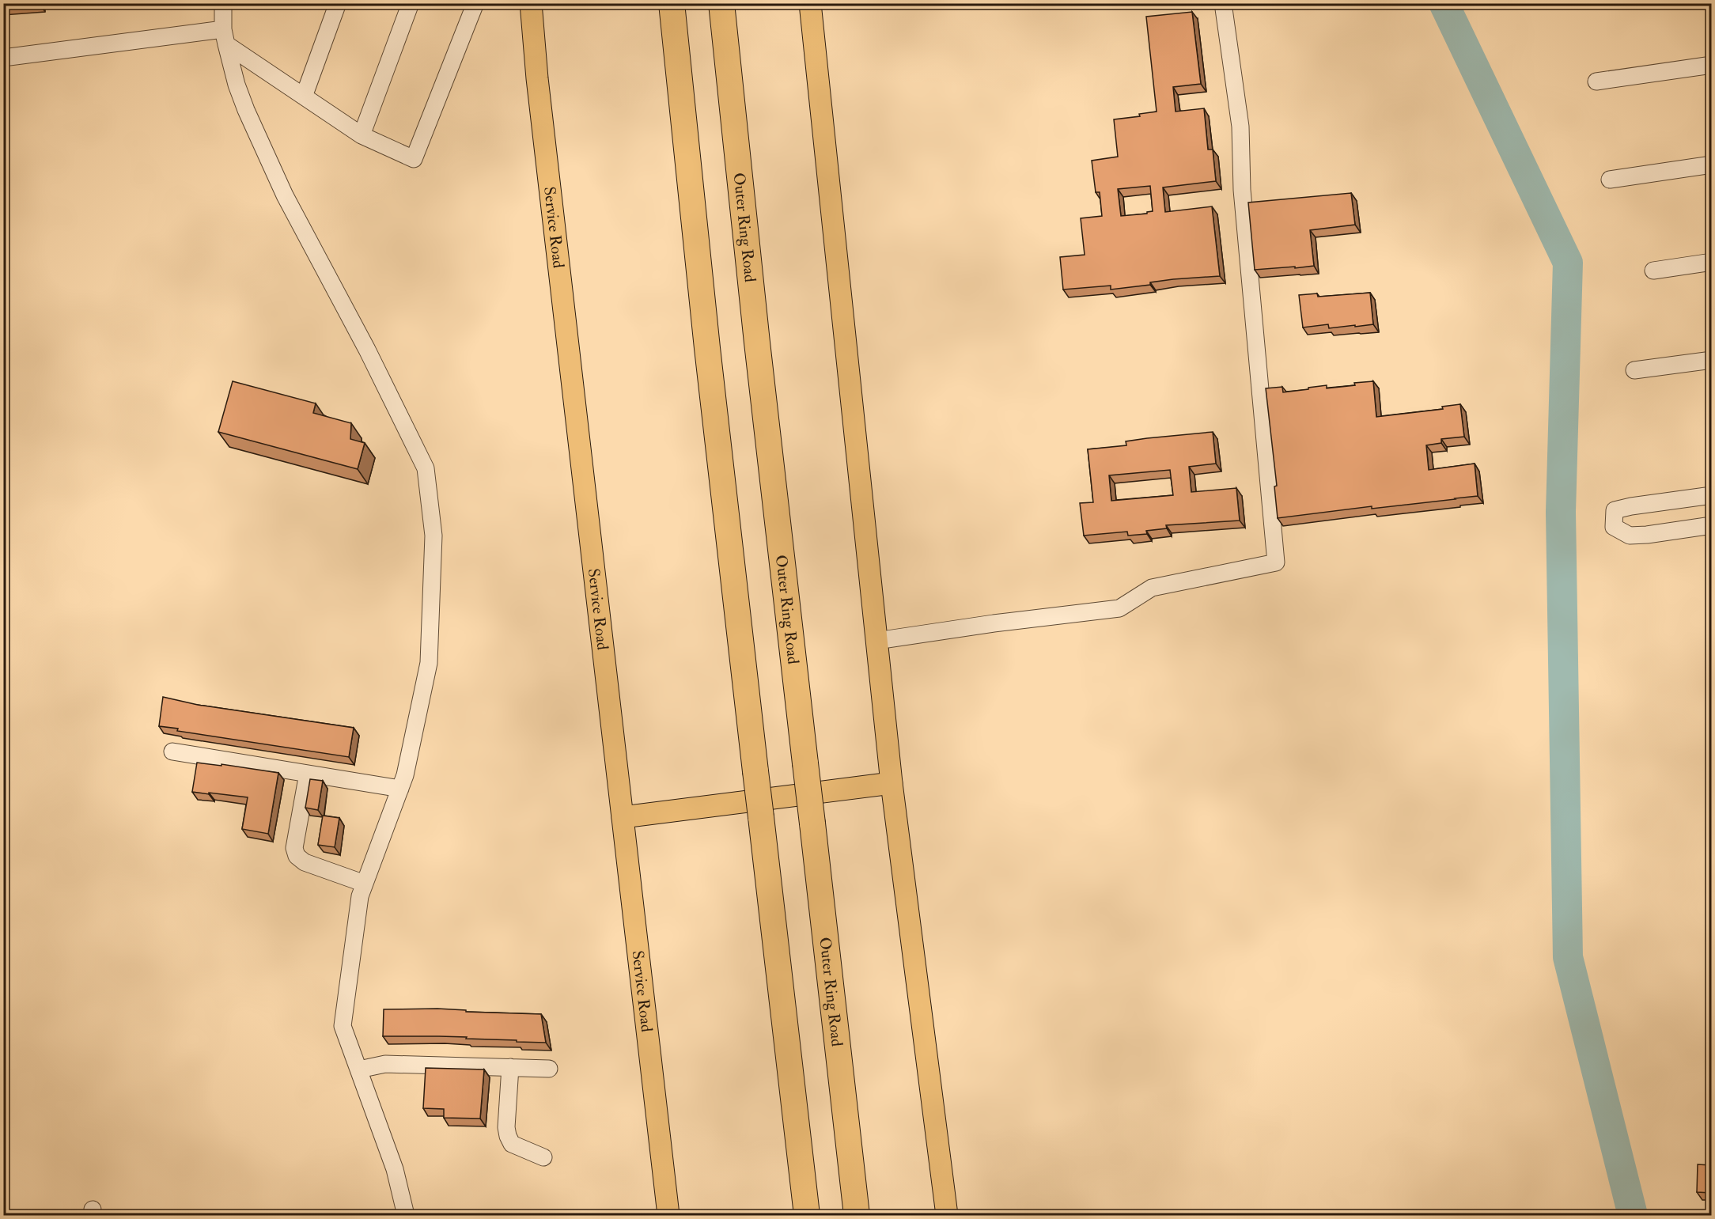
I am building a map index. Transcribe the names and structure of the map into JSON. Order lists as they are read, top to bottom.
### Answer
{
  "streets": {
    "highway": ["Outer Ring Road"],
    "main road": ["Service Road"]
  }
}
